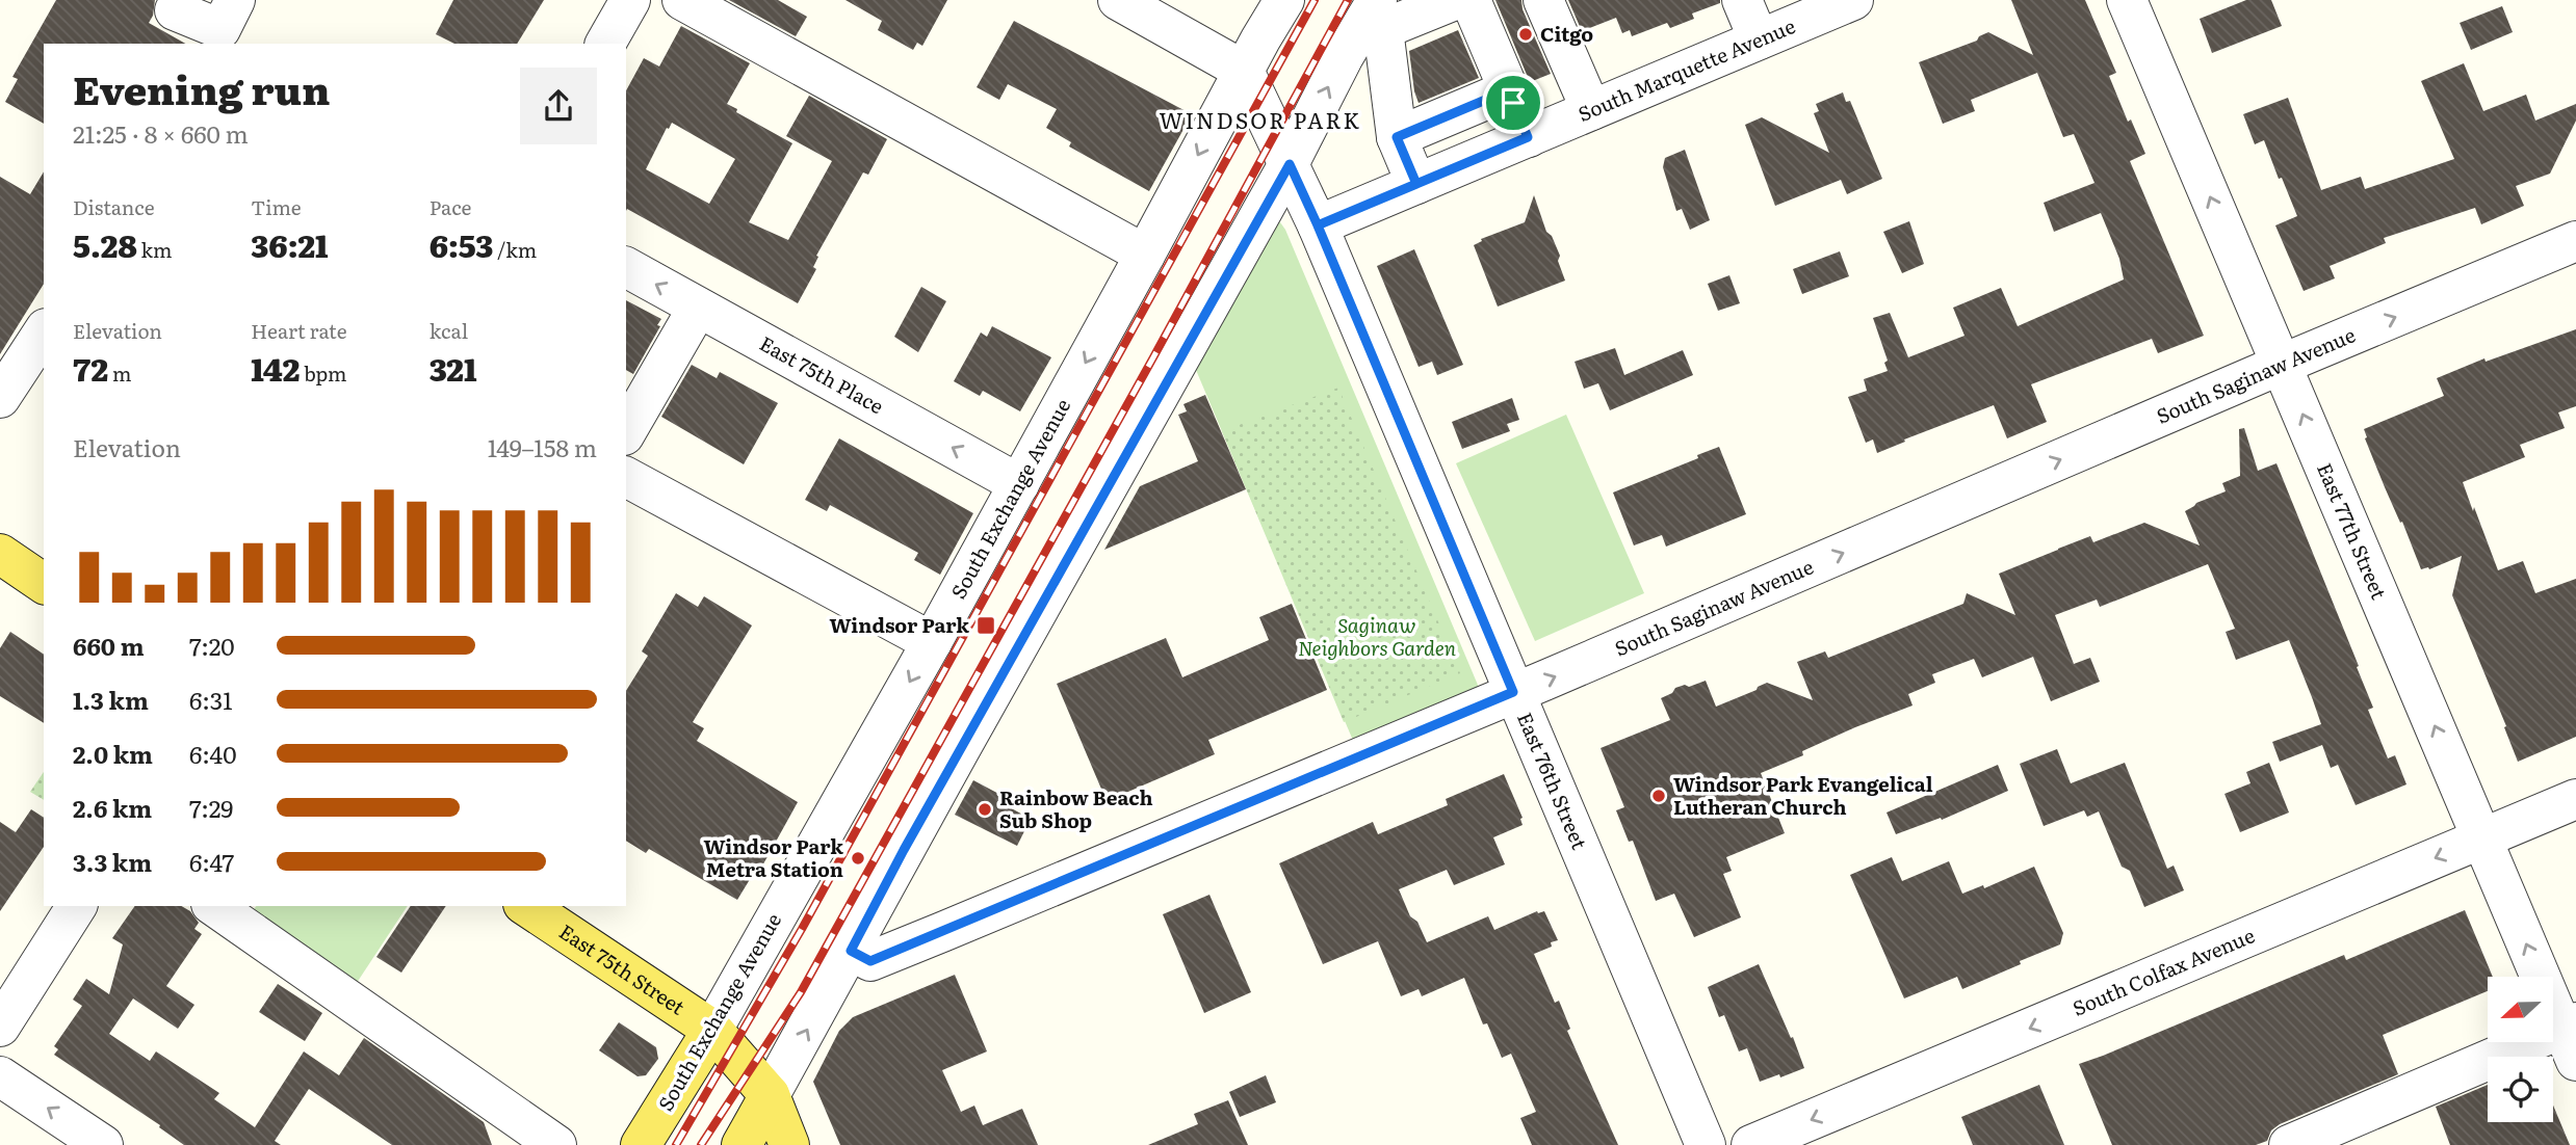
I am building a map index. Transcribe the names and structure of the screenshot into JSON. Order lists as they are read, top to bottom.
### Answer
{
  "streets": {
    "main road": ["South Exchange Avenue", "East 75th Street"],
    "street": [
      "South Marquette Avenue",
      "East 75th Place",
      "South Saginaw Avenue",
      "East 77th Street",
      "East 76th Street",
      "South Colfax Avenue"
    ]
  },
  "crossings": [
    ["South Marquette Avenue", "East 76th Street"],
    ["East 75th Place", "South Exchange Avenue"],
    ["South Saginaw Avenue", "East 77th Street"],
    ["South Saginaw Avenue", "East 76th Street"],
    ["South Exchange Avenue", "East 76th Street"],
    ["South Exchange Avenue", "East 75th Street"],
    ["East 77th Street", "South Colfax Avenue"]
  ],
  "one_way": ["South Saginaw Avenue", "East 77th Street"],
  "districts": ["WINDSOR PARK"],
  "parks": ["Saginaw Neighbors Garden"],
  "places": {
    "other": [
      "Citgo",
      "Windsor Park Evangelical Lutheran Church",
      "Rainbow Beach Sub Shop",
      "Windsor Park Metra Station"
    ],
    "transit": ["Windsor Park"]
  },
  "north": "left",
  "page": {
    "heading": ["Evening run", "21:25 · 8 × 660 m"],
    "stats": [
      ["Distance", "5.28 km"],
      ["Time", "36:21"],
      ["Pace", "6:53 /km"],
      ["Elevation", "72 m"],
      ["Heart rate", "142 bpm"],
      ["kcal", "321"]
    ],
    "chart": ["Elevation", "149–158 m"],
    "list": [
      {
        "name": "660 m",
        "note": "7:20"
      },
      {
        "name": "1.3 km",
        "note": "6:31"
      },
      {
        "name": "2.0 km",
        "note": "6:40"
      },
      {
        "name": "2.6 km",
        "note": "7:29"
      },
      {
        "name": "3.3 km",
        "note": "6:47"
      }
    ]
  }
}
